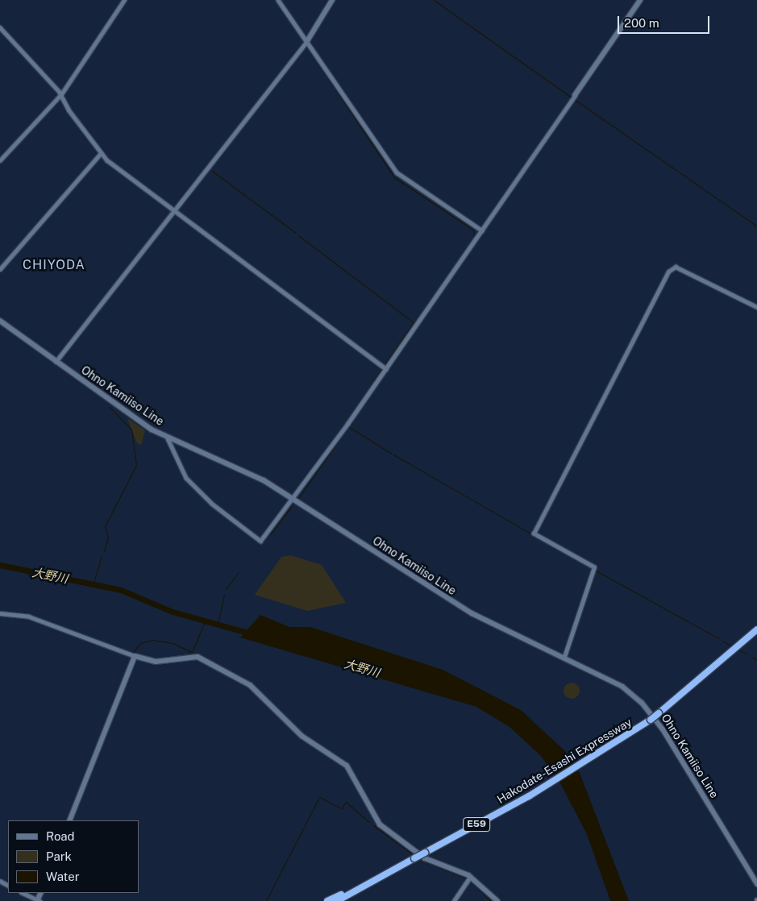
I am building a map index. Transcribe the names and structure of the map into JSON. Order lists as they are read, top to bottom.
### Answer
{
  "streets": {
    "highway": ["Hakodate-Esashi Expressway", "E59"],
    "main road": ["Ohno Kamiiso Line"]
  },
  "districts": ["CHIYODA"],
  "water": ["大野川"],
  "legend": ["Road", "Park", "Water"],
  "scale_bar": "200 m"
}
